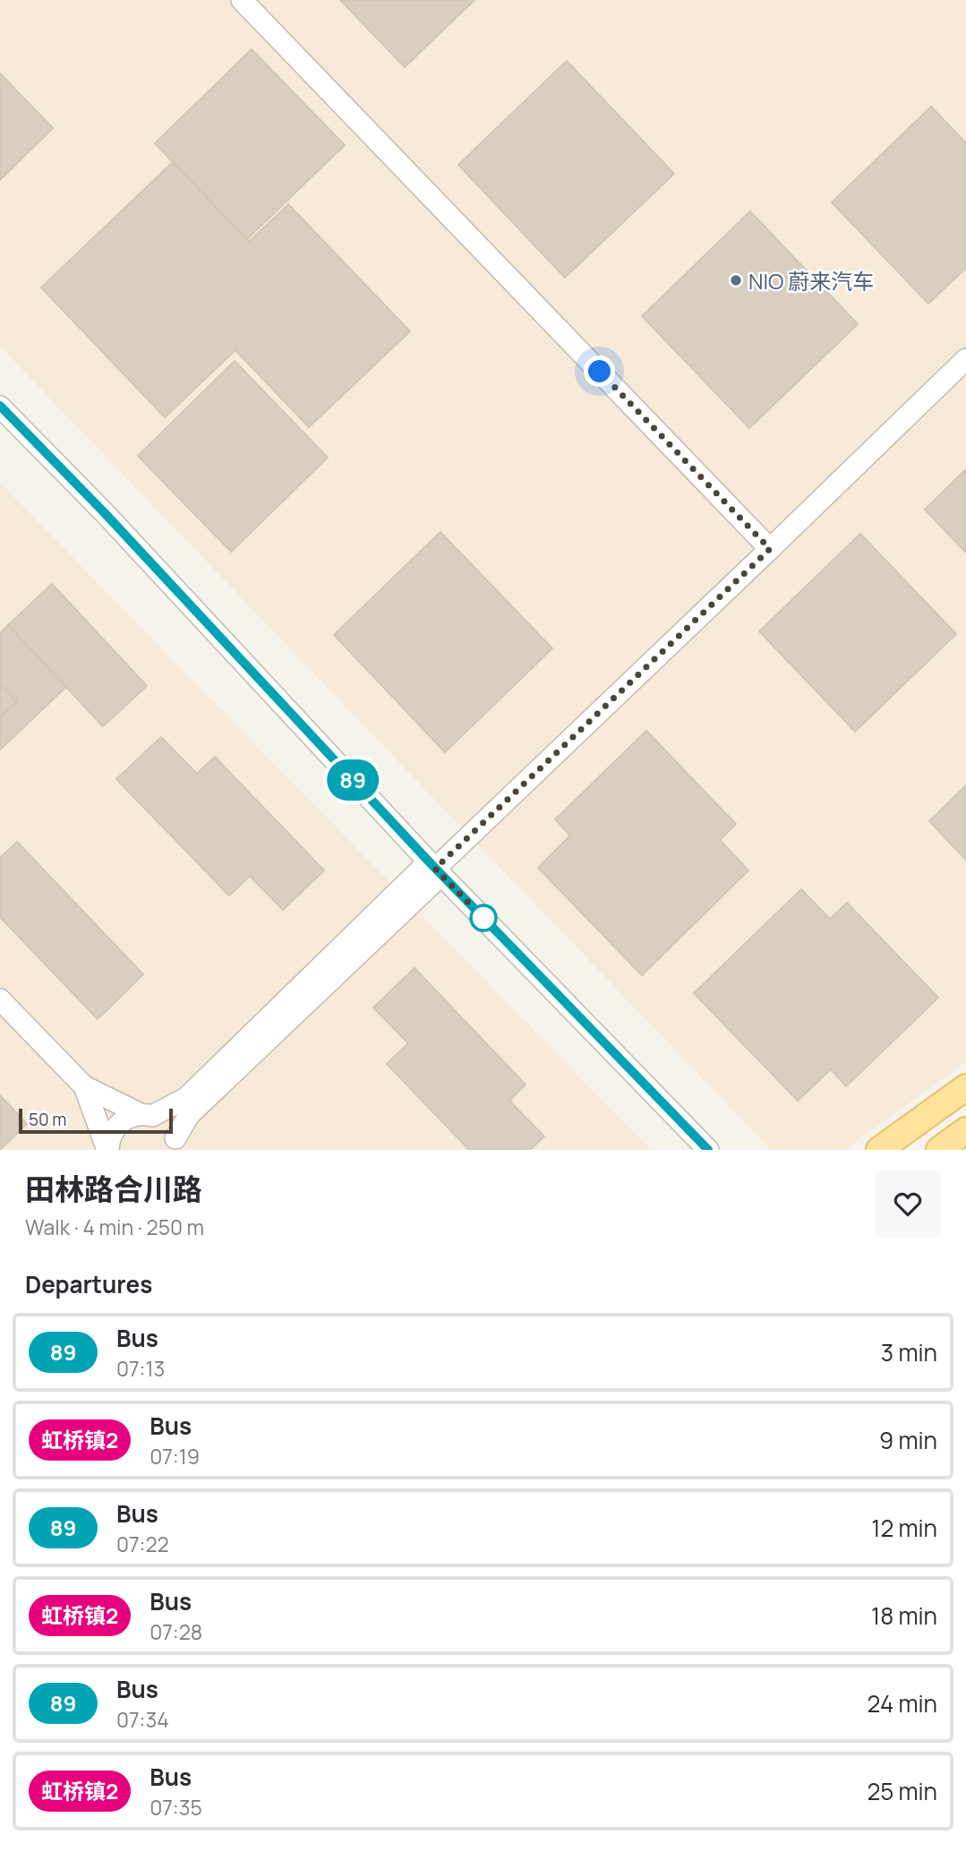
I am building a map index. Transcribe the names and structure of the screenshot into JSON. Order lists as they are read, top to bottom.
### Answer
{
  "places": ["NIO 蔚来汽车"],
  "lines": ["bus line 89"],
  "scale_bar": "50 m",
  "page": {
    "on_map": "89",
    "scale": "50 m",
    "heading": [
      ["田林路合川路", "Walk · 4 min · 250 m"],
      "Departures"
    ],
    "list": [
      {
        "mark": "89",
        "name": "Bus",
        "note": "07:13",
        "value": "3 min"
      },
      {
        "mark": "虹桥镇2",
        "name": "Bus",
        "note": "07:19",
        "value": "9 min"
      },
      {
        "mark": "89",
        "name": "Bus",
        "note": "07:22",
        "value": "12 min"
      },
      {
        "mark": "虹桥镇2",
        "name": "Bus",
        "note": "07:28",
        "value": "18 min"
      },
      {
        "mark": "89",
        "name": "Bus",
        "note": "07:34",
        "value": "24 min"
      },
      {
        "mark": "虹桥镇2",
        "name": "Bus",
        "note": "07:35",
        "value": "25 min"
      }
    ]
  }
}
